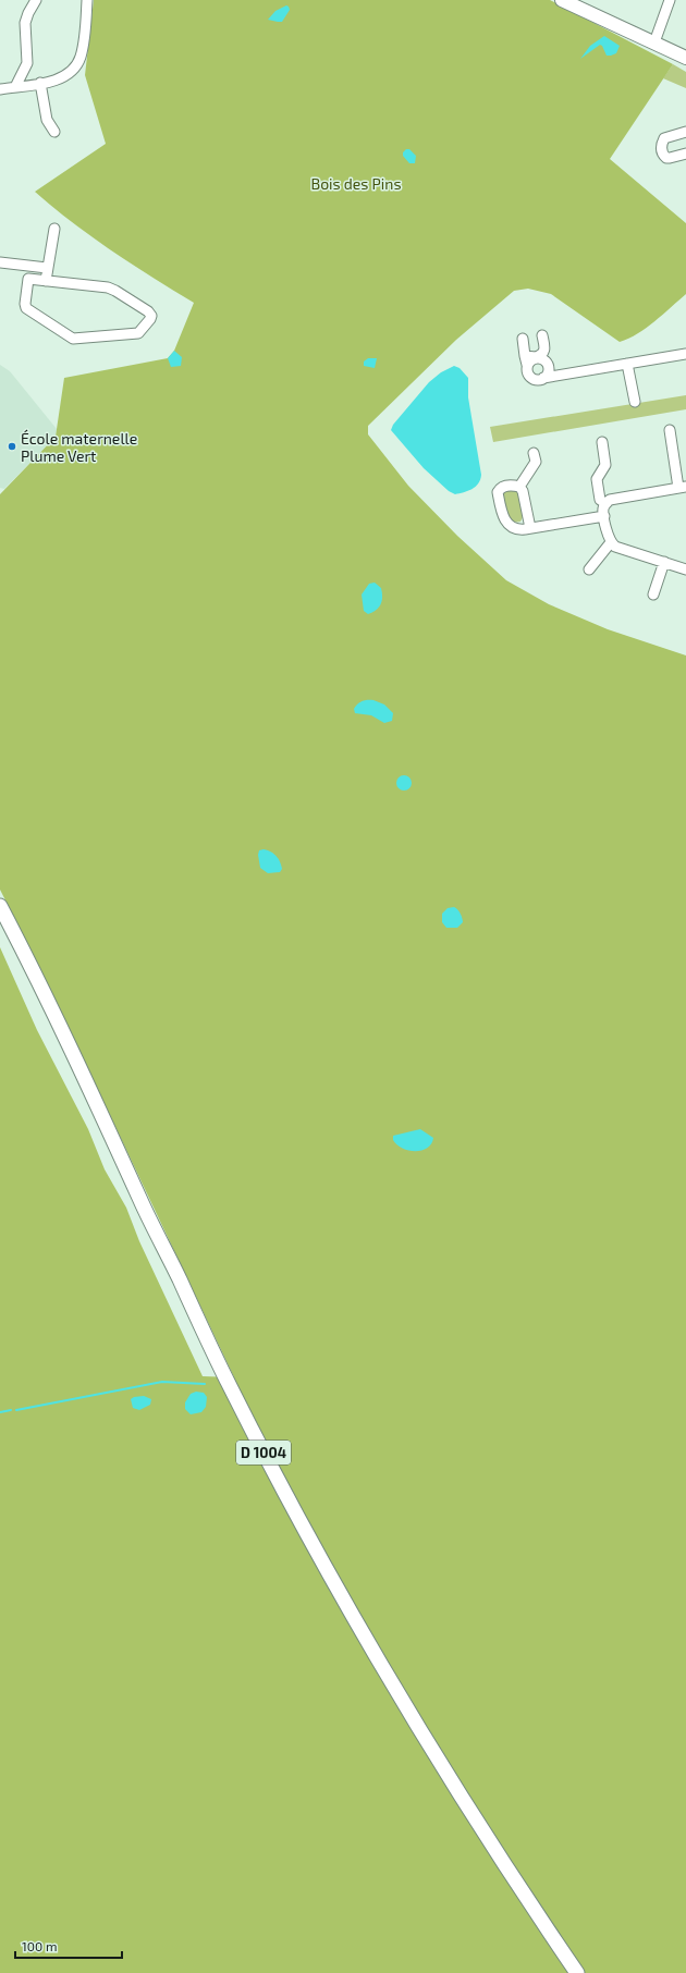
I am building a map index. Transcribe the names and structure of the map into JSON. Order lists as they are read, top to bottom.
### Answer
{
  "streets": {
    "highway": ["D 1004"]
  },
  "parks": ["Bois des Pins"],
  "places": ["École maternelle Plume Vert"],
  "scale_bar": "100 m"
}
